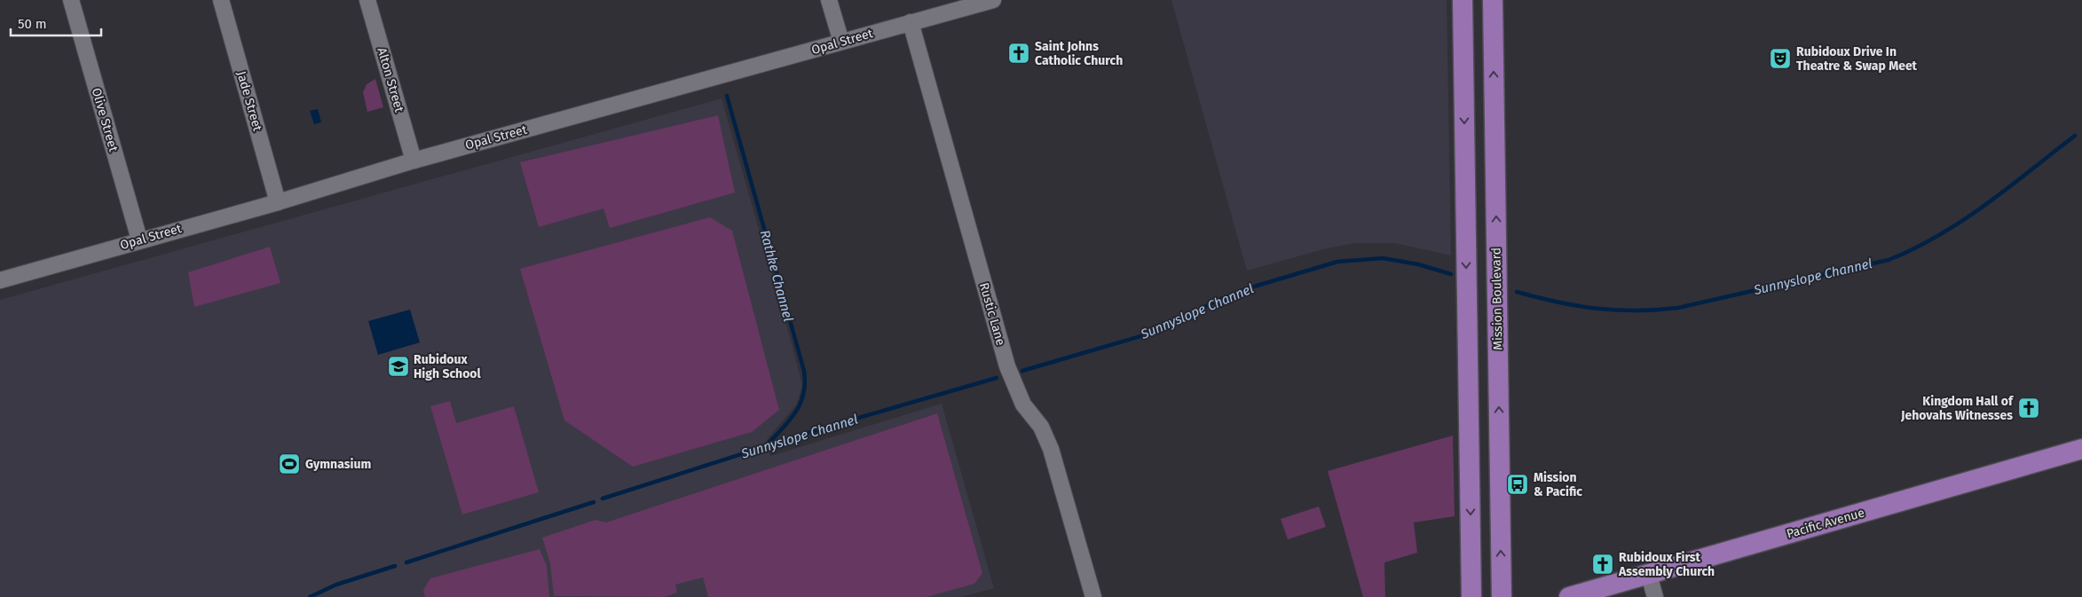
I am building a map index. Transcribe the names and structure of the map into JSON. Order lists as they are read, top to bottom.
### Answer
{
  "streets": {
    "main road": ["Mission Boulevard", "Pacific Avenue"],
    "street": [
      "Opal Street",
      "Alton Street",
      "Jade Street",
      "Olive Street",
      "Rustic Lane"
    ]
  },
  "crossings": [
    ["Opal Street", "Alton Street"],
    ["Opal Street", "Jade Street"],
    ["Opal Street", "Olive Street"],
    ["Opal Street", "Rustic Lane"]
  ],
  "water": ["Rathke Channel", "Sunnyslope Channel"],
  "places": {
    "church": ["Saint Johns Catholic Church", "Kingdom Hall of Jehovahs Witnesses", "Rubidoux First Assembly Church"],
    "theatre": ["Rubidoux Drive In Theatre & Swap Meet"],
    "school or university": ["Rubidoux High School"],
    "sports": ["Gymnasium"],
    "bus stop": ["Mission & Pacific"]
  },
  "scale_bar": "50 m"
}
